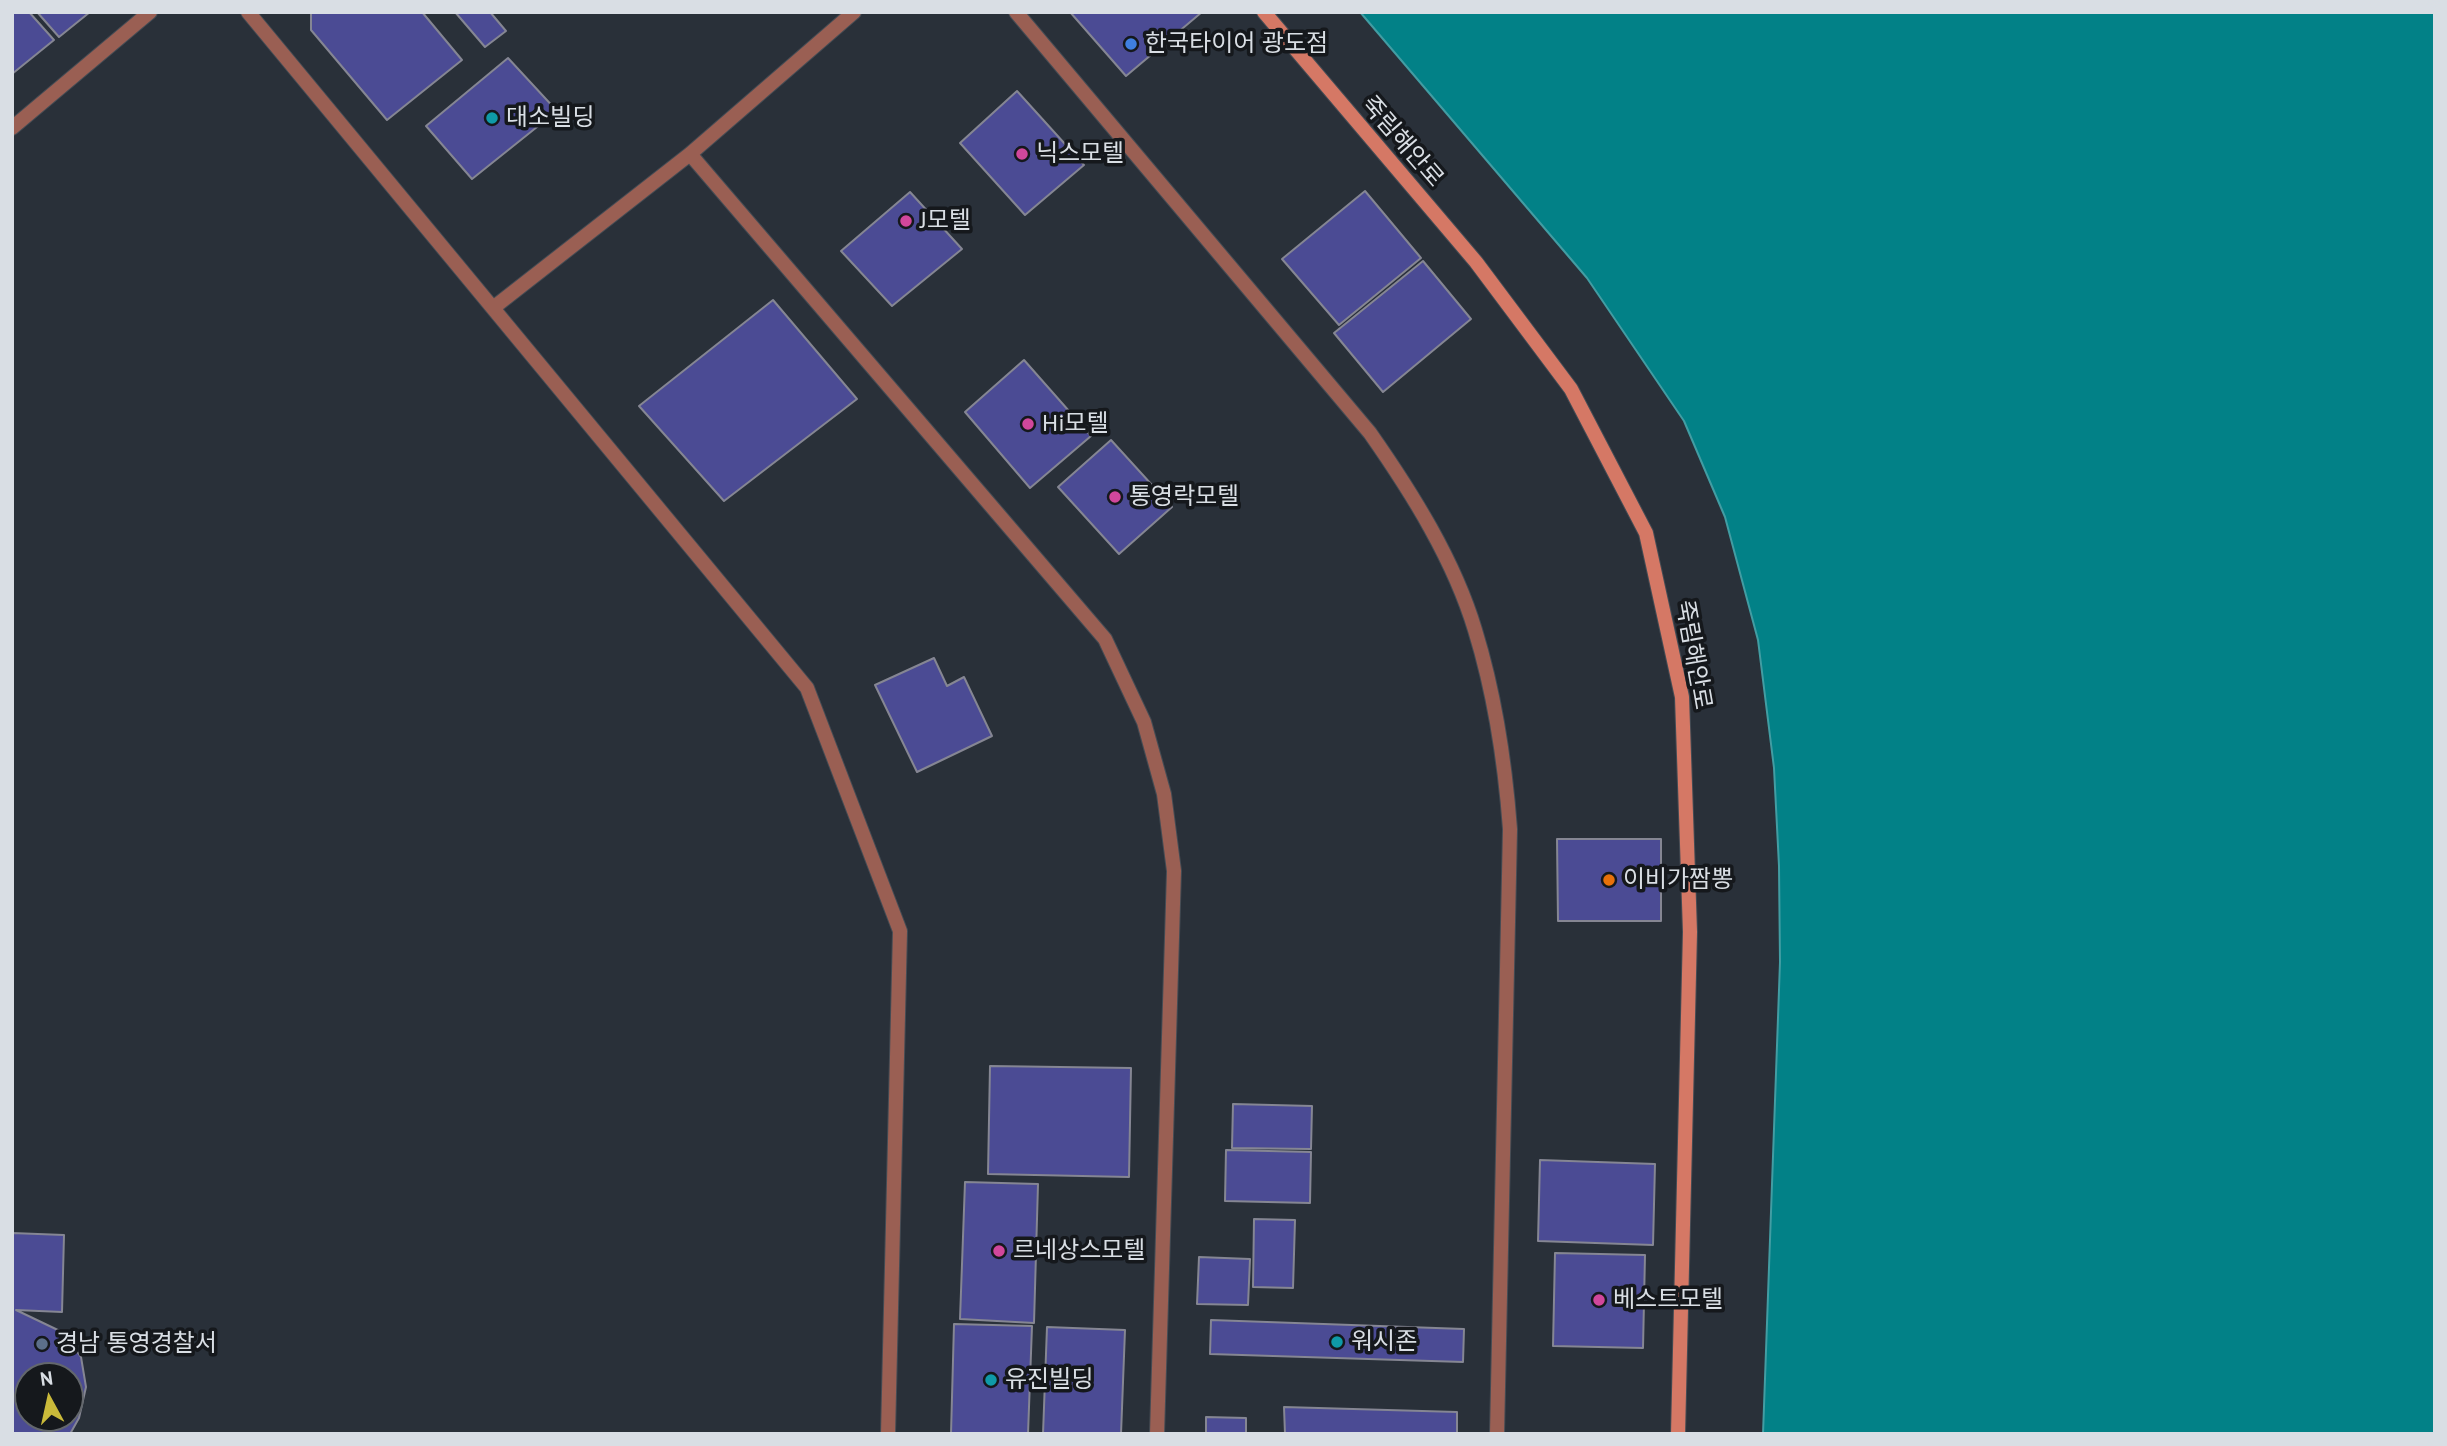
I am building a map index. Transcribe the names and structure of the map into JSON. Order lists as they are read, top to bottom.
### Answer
{
  "streets": {
    "street": ["죽림해안로"]
  },
  "places": [
    "한국타이어 광도점",
    "대소빌딩",
    "닉스모텔",
    "J모텔",
    "Hi모텔",
    "통영락모텔",
    "이비가짬뽕",
    "르네상스모텔",
    "베스트모텔",
    "워시존",
    "경남 통영경찰서",
    "유진빌딩"
  ],
  "north": "top"
}
